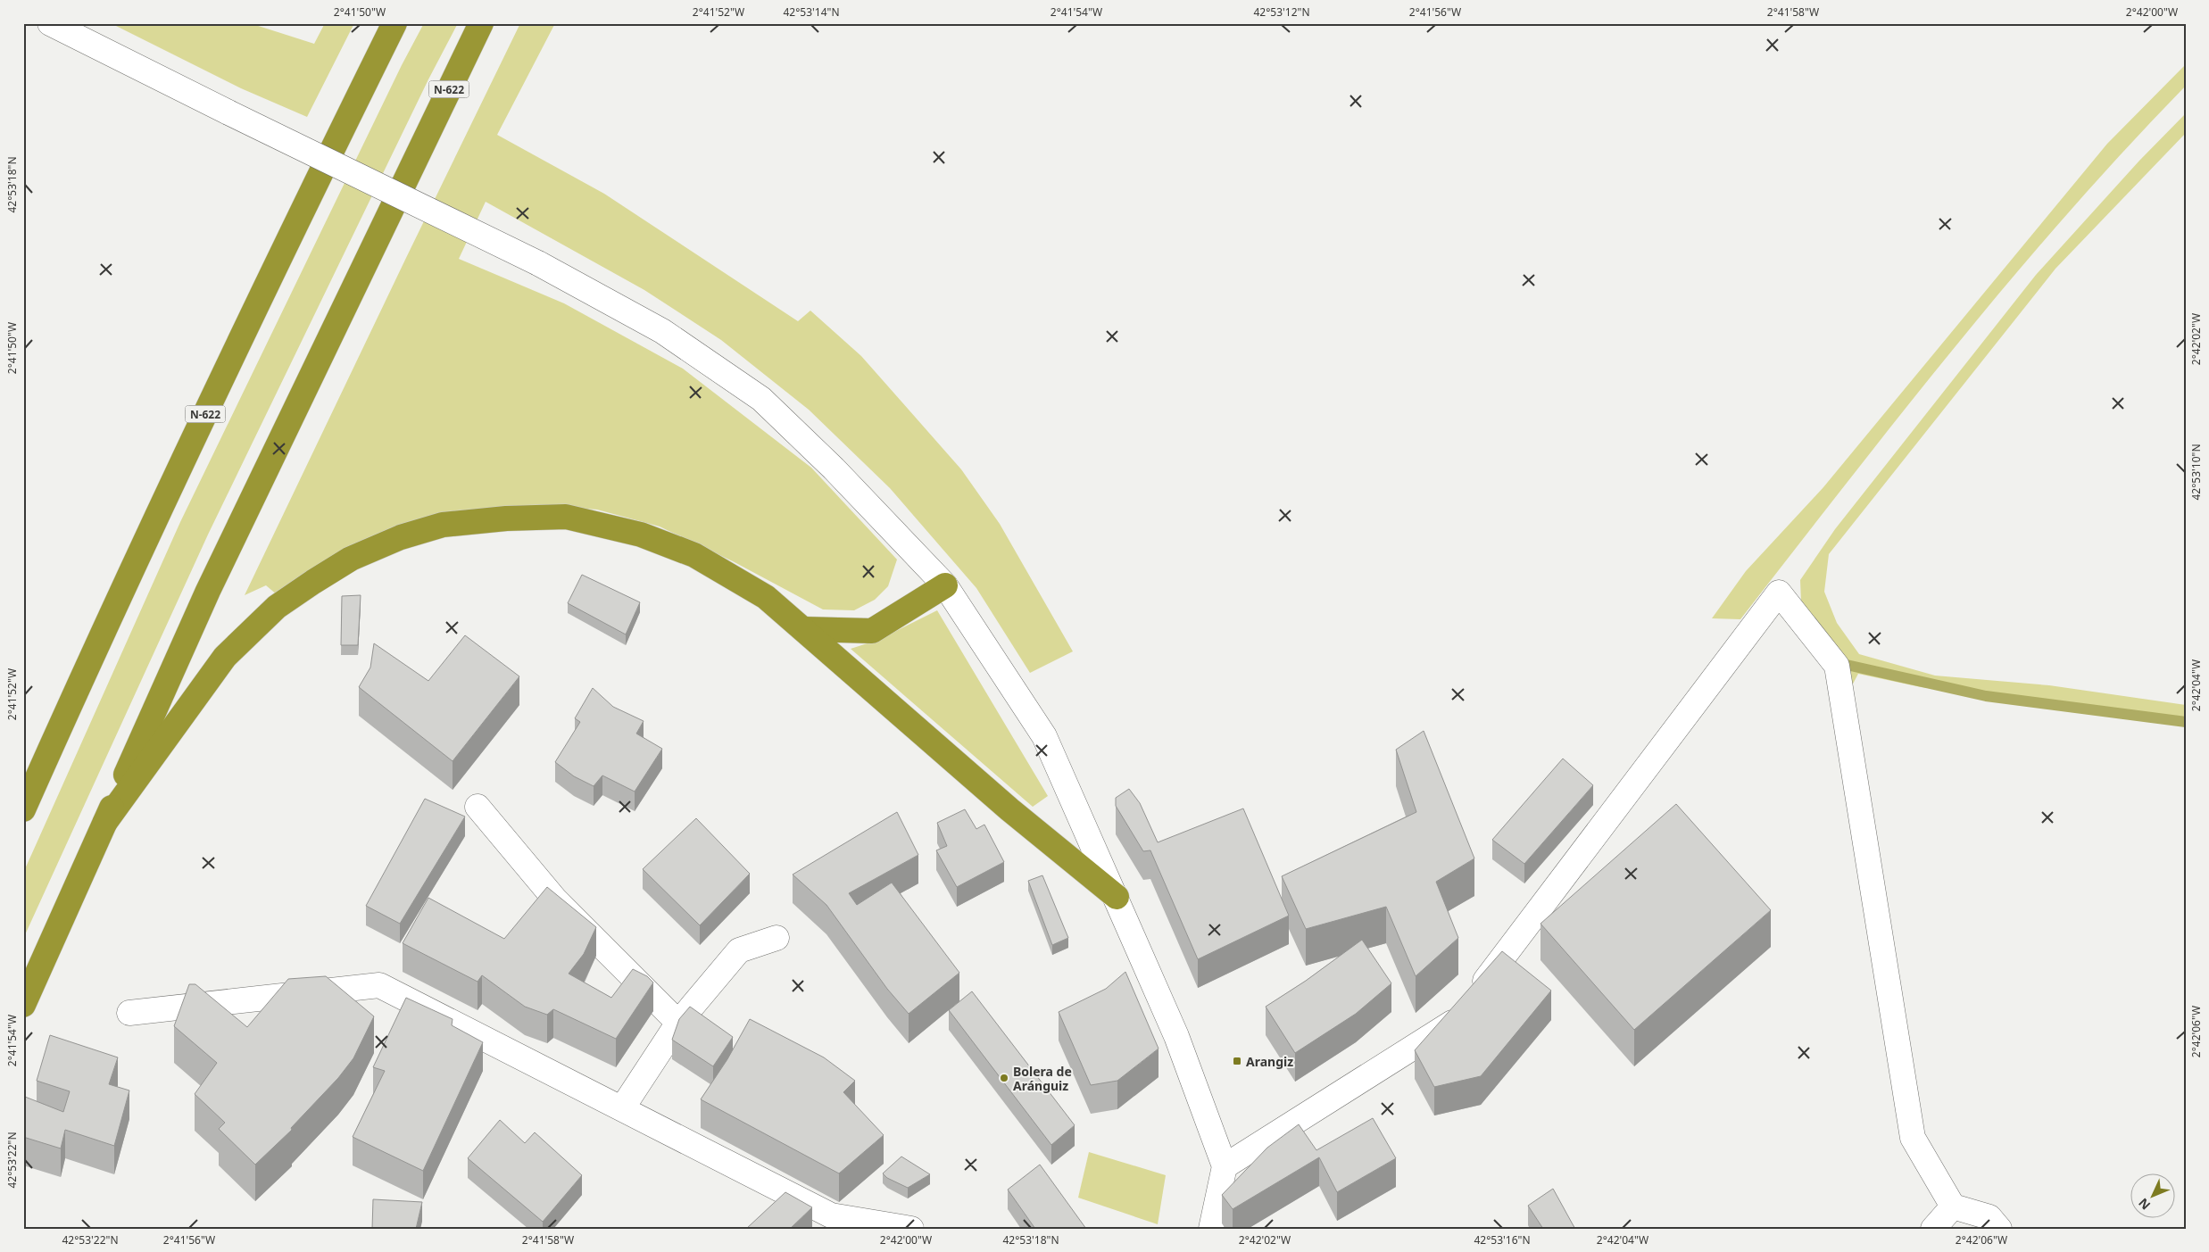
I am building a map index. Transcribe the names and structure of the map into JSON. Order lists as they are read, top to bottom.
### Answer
{
  "streets": {
    "highway": ["N-622"]
  },
  "places": {
    "transit": ["Arangiz"],
    "other": ["Bolera de Aránguiz"]
  },
  "north": "bottom left",
  "coordinates": [
    "2°41'50\"W",
    "2°41'52\"W",
    "42°53'14\"N",
    "2°41'54\"W",
    "42°53'12\"N",
    "2°41'56\"W",
    "2°41'58\"W",
    "2°42'00\"W",
    "42°53'18\"N",
    "2°42'02\"W",
    "42°53'10\"N",
    "2°42'04\"W",
    "2°42'06\"W",
    "42°53'22\"N",
    "42°53'16\"N"
  ]
}
